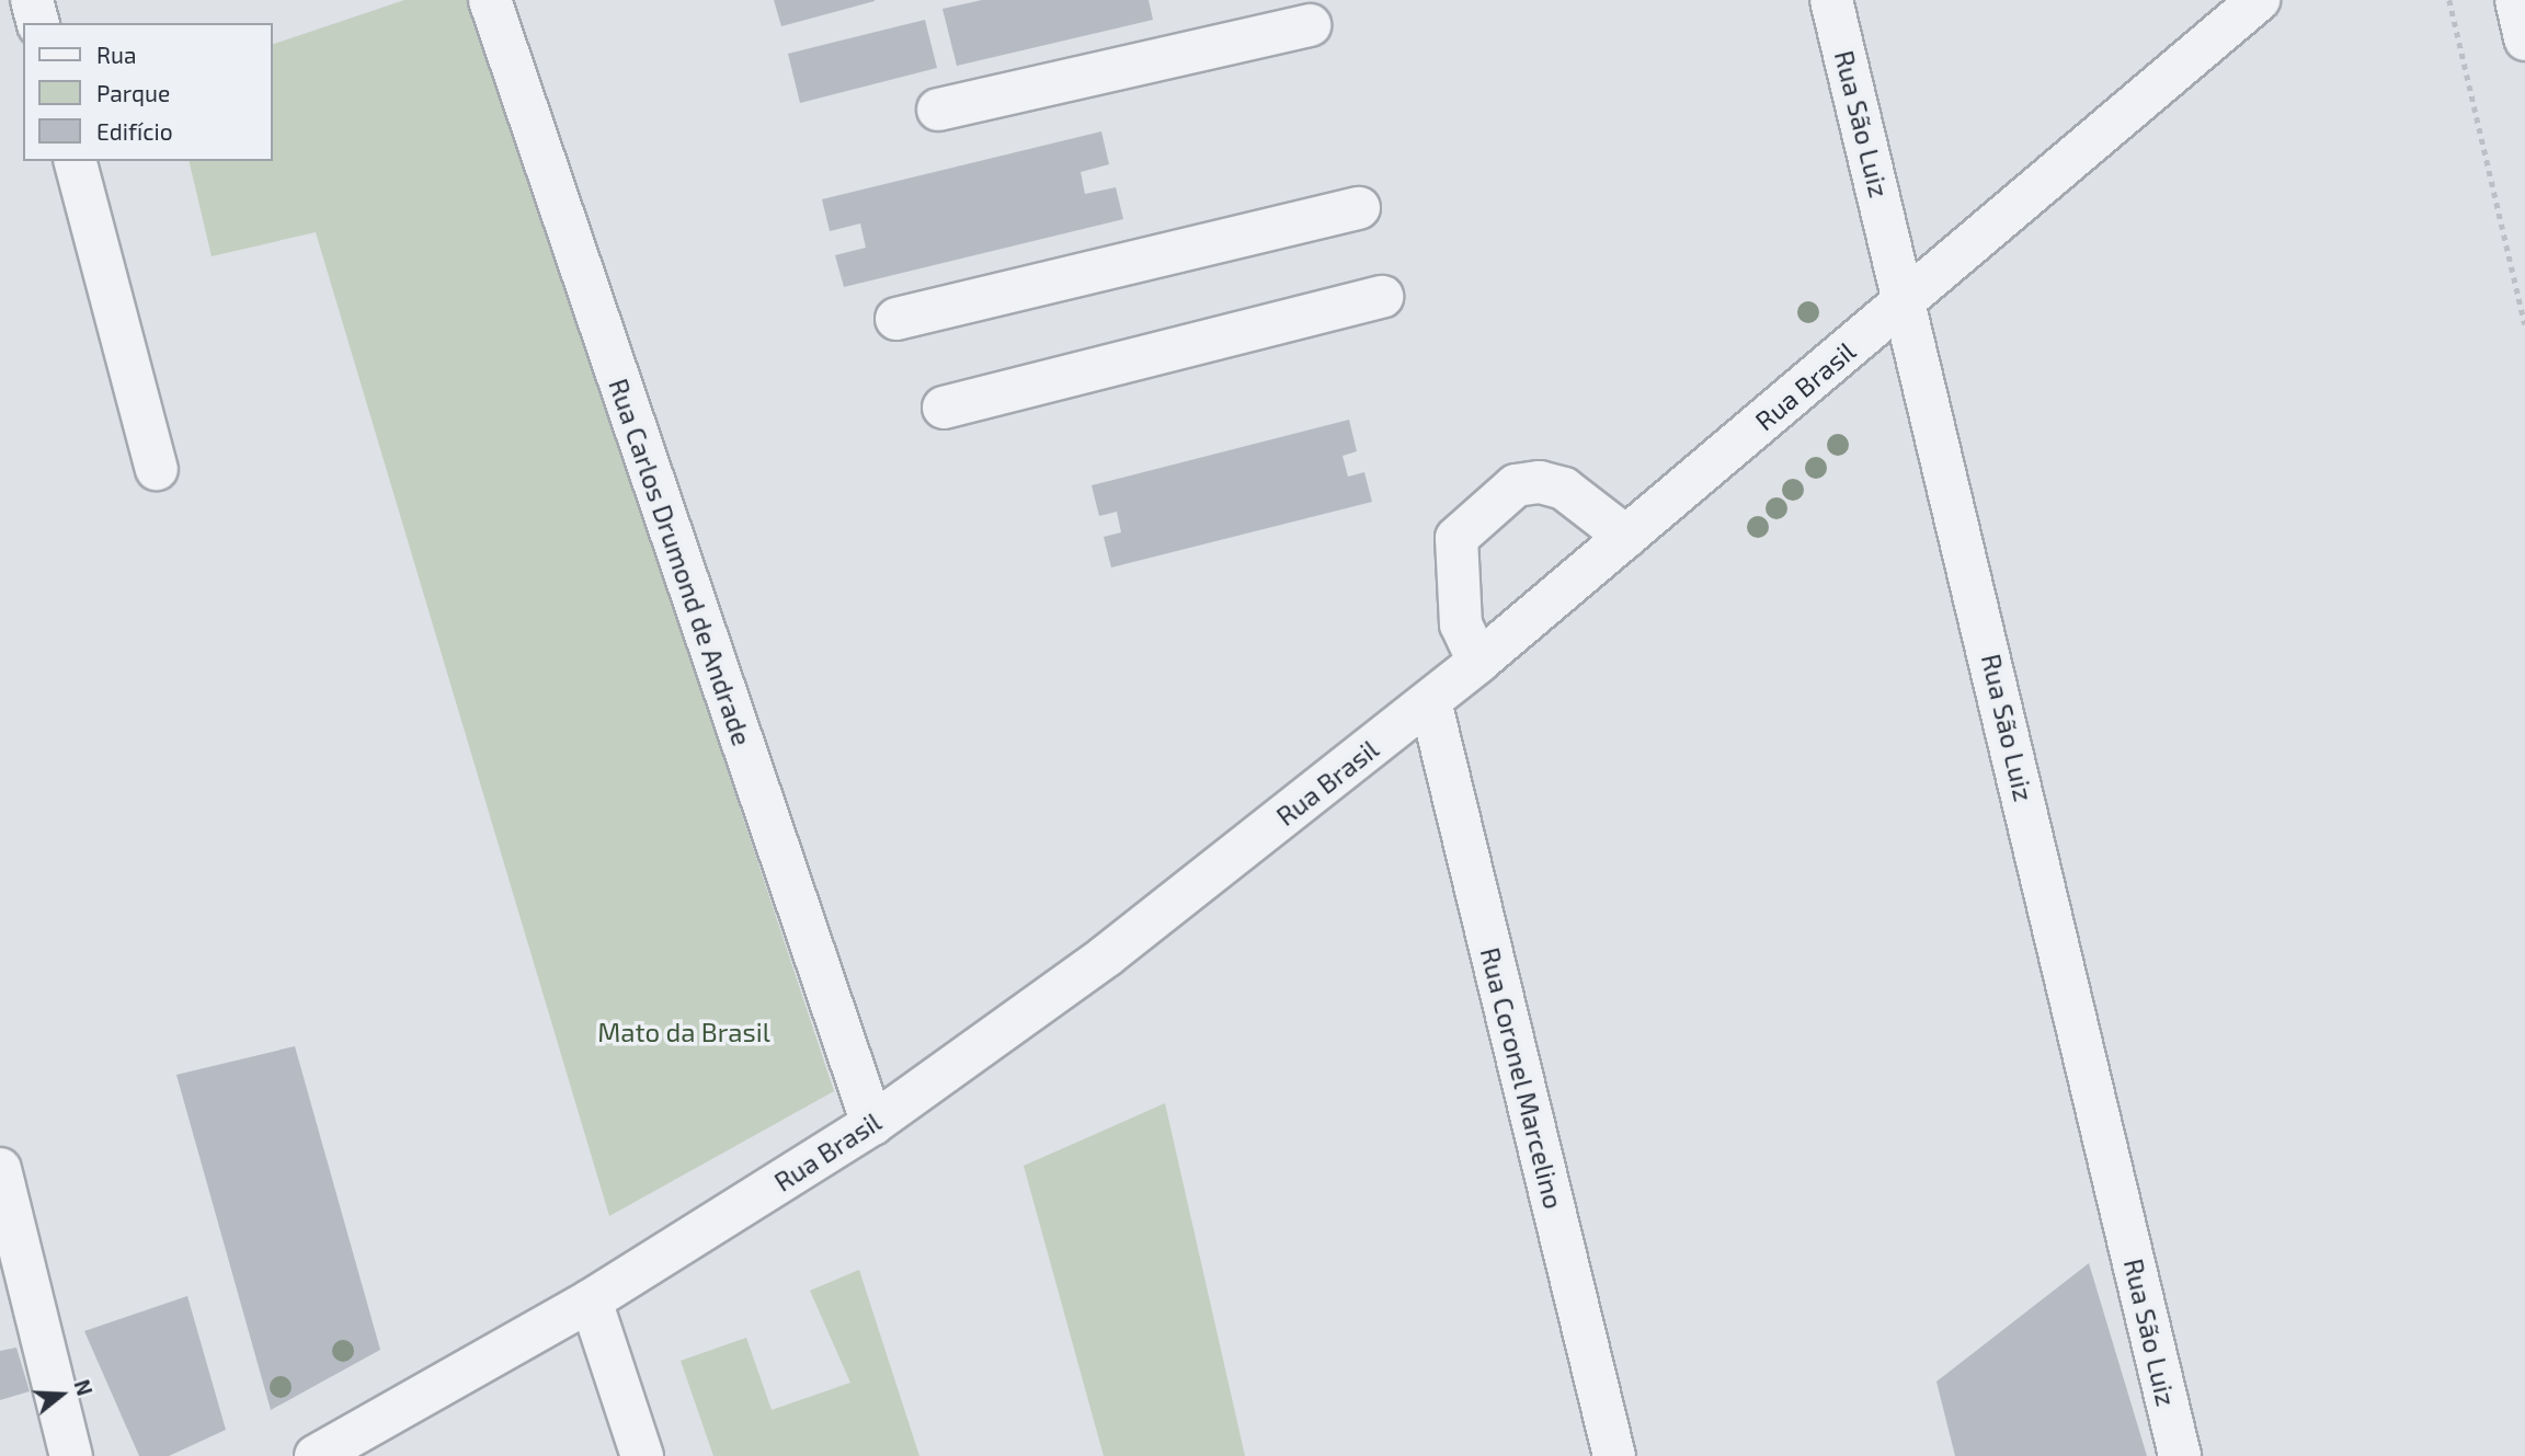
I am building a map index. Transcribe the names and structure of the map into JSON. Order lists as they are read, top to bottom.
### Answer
{
  "streets": {
    "street": [
      "Rua São Luiz",
      "Rua Brasil",
      "Rua Carlos Drumond de Andrade",
      "Rua Coronel Marcelino"
    ]
  },
  "crossings": [
    ["Rua São Luiz", "Rua Brasil"],
    ["Rua Brasil", "Rua Carlos Drumond de Andrade"],
    ["Rua Brasil", "Rua Coronel Marcelino"]
  ],
  "parks": ["Mato da Brasil"],
  "legend": ["Rua", "Parque", "Edifício"],
  "north": "right"
}
